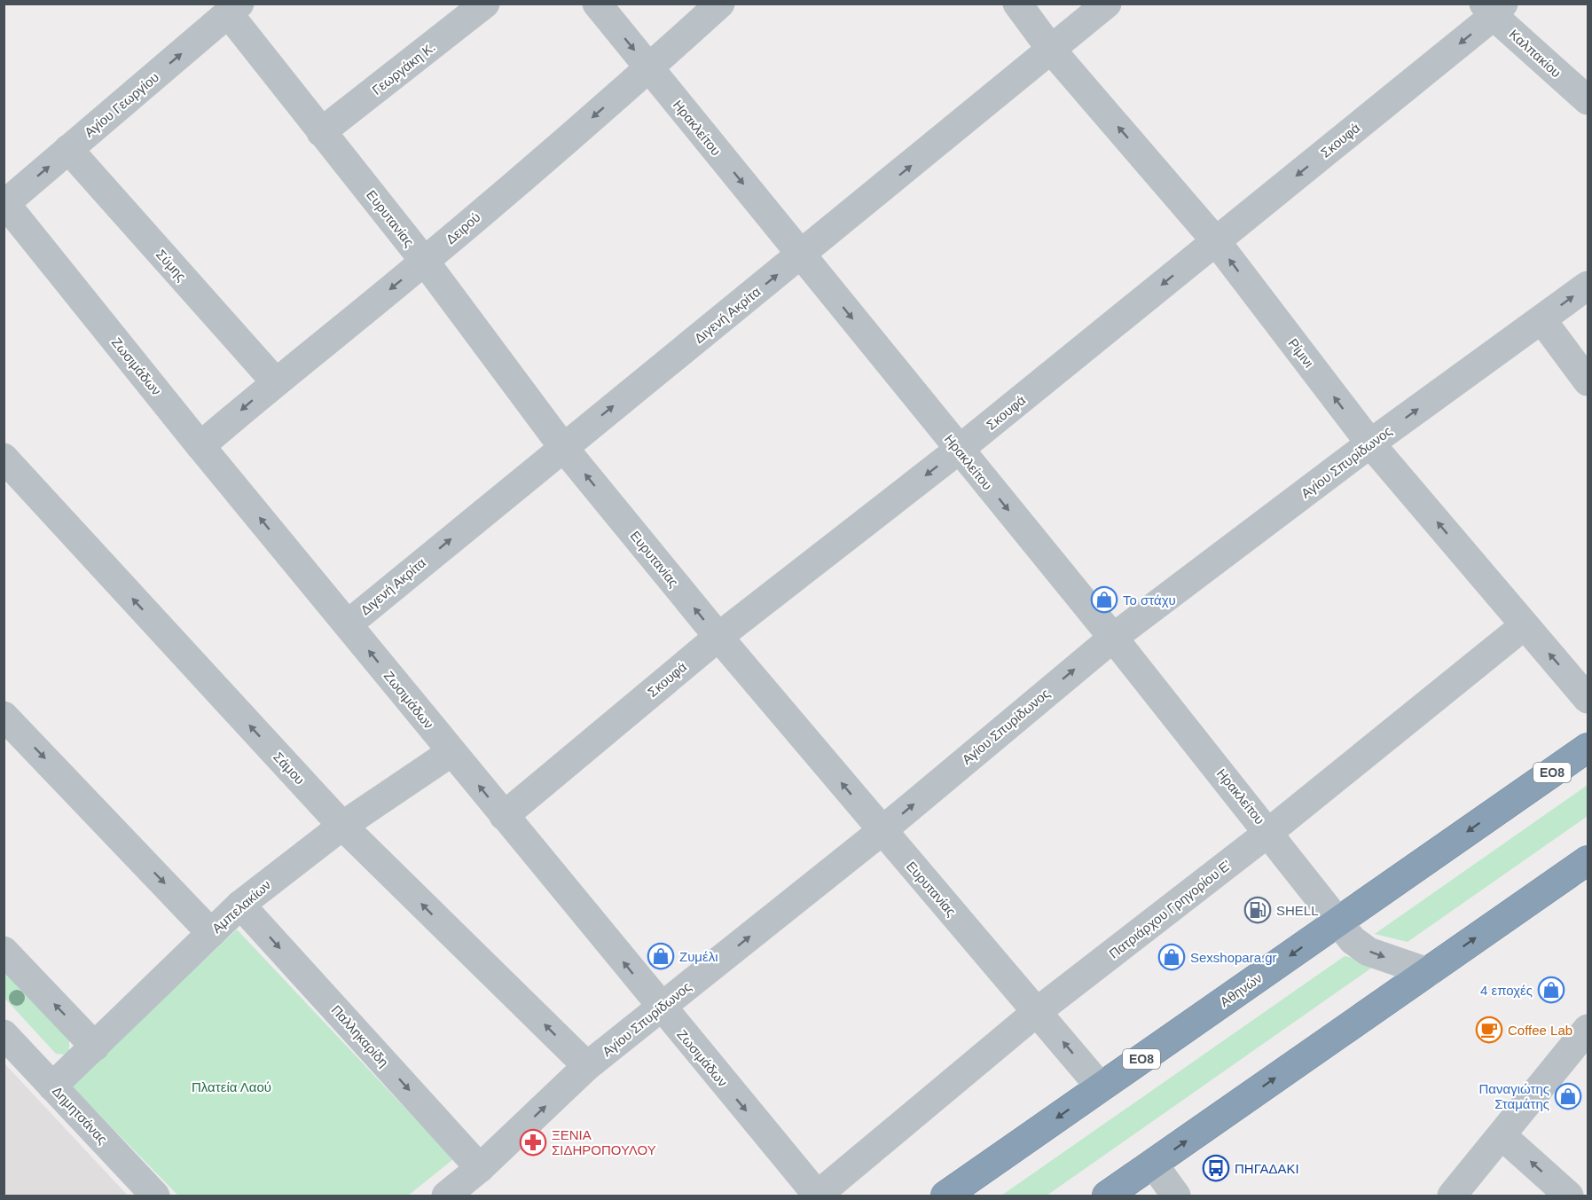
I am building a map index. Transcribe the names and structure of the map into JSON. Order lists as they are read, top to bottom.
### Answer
{
  "streets": {
    "highway": ["ΕΟ8", "Αθηνών"],
    "street": [
      "Καλπακίου",
      "Γεωργάκη Κ.",
      "Αγίου Γεωργίου",
      "Ηρακλείτου",
      "Σκουφά",
      "Ευρυτανίας",
      "Δειρού",
      "Σύμης",
      "Διγενή Ακρίτα",
      "Ρίμινι",
      "Ζωσιμάδων",
      "Αγίου Σπυρίδωνος",
      "Σάμου",
      "Αμπελακίων",
      "Πατριάρχου Γρηγορίου Ε'",
      "Παλληκαρίδη",
      "Δημητσάνας"
    ]
  },
  "crossings": [
    ["Καλπακίου", "Σκουφά"],
    ["Γεωργάκη Κ.", "Ευρυτανίας"],
    ["Αγίου Γεωργίου", "Ευρυτανίας"],
    ["Αγίου Γεωργίου", "Σύμης"],
    ["Αγίου Γεωργίου", "Ζωσιμάδων"],
    ["Ηρακλείτου", "Σκουφά"],
    ["Ηρακλείτου", "Δειρού"],
    ["Ηρακλείτου", "Διγενή Ακρίτα"],
    ["Ηρακλείτου", "Αγίου Σπυρίδωνος"],
    ["Ηρακλείτου", "Πατριάρχου Γρηγορίου Ε'"],
    ["Ηρακλείτου", "Αθηνών"],
    ["Σκουφά", "Ευρυτανίας"],
    ["Σκουφά", "Ρίμινι"],
    ["Σκουφά", "Ζωσιμάδων"],
    ["Ευρυτανίας", "Δειρού"],
    ["Ευρυτανίας", "Διγενή Ακρίτα"],
    ["Ευρυτανίας", "Αγίου Σπυρίδωνος"],
    ["Ευρυτανίας", "Πατριάρχου Γρηγορίου Ε'"],
    ["Ευρυτανίας", "Αθηνών"],
    ["Δειρού", "Σύμης"],
    ["Δειρού", "Ζωσιμάδων"],
    ["Διγενή Ακρίτα", "Ρίμινι"],
    ["Διγενή Ακρίτα", "Ζωσιμάδων"],
    ["Ρίμινι", "Αγίου Σπυρίδωνος"],
    ["Ρίμινι", "Πατριάρχου Γρηγορίου Ε'"],
    ["Ζωσιμάδων", "Αγίου Σπυρίδωνος"],
    ["Ζωσιμάδων", "Αμπελακίων"],
    ["Ζωσιμάδων", "Πατριάρχου Γρηγορίου Ε'"],
    ["Αγίου Σπυρίδωνος", "Σάμου"],
    ["Αγίου Σπυρίδωνος", "Παλληκαρίδη"],
    ["Σάμου", "Αμπελακίων"],
    ["Αμπελακίων", "Παλληκαρίδη"],
    ["Αμπελακίων", "Δημητσάνας"]
  ],
  "one_way": [
    "Αγίου Γεωργίου",
    "Ηρακλείτου",
    "Σκουφά",
    "Ευρυτανίας",
    "Δειρού",
    "Διγενή Ακρίτα",
    "Ρίμινι",
    "Αγίου Σπυρίδωνος",
    "Παλληκαρίδη"
  ],
  "parks": ["Πλατεία Λαού"],
  "places": {
    "shop": [
      "Το στάχυ",
      "Ζυμέλι",
      "Sexshopara.gr",
      "4 εποχές",
      "Παναγιώτης Σταμάτης"
    ],
    "fuel station": ["SHELL"],
    "cafe": ["Coffee Lab"],
    "pharmacy": ["ΞΕΝΙΑ ΣΙΔΗΡΟΠΟΥΛΟΥ"],
    "bus stop": ["ΠΗΓΑΔΑΚΙ"]
  }
}
